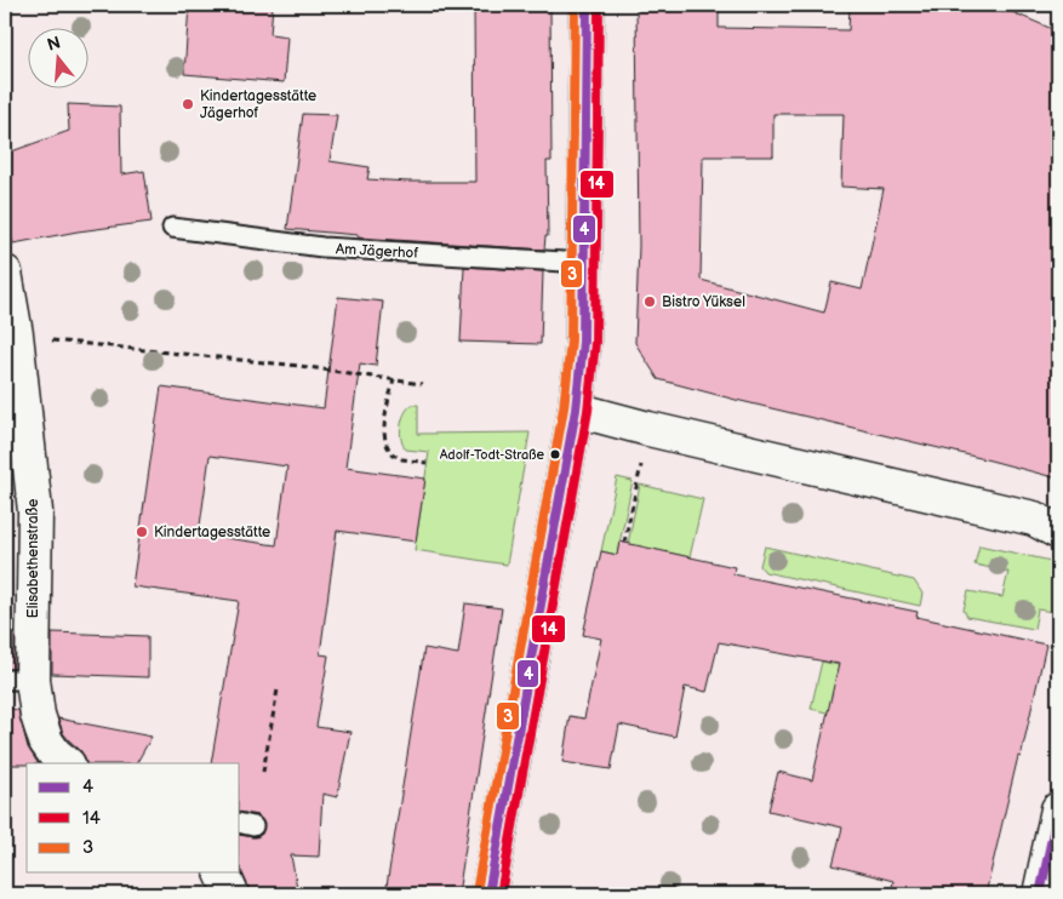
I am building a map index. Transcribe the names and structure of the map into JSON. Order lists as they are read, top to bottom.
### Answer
{
  "streets": {
    "street": ["Elisabethenstraße"],
    "lane": ["Am Jägerhof"]
  },
  "places": [
    "Kindertagesstätte Jägerhof",
    "Bistro Yüksel",
    "Adolf-Todt-Straße",
    "Kindertagesstätte"
  ],
  "lines": ["transit line 4", "transit line 14", "transit line 3"],
  "legend": ["4", "14", "3"],
  "north": "top"
}
